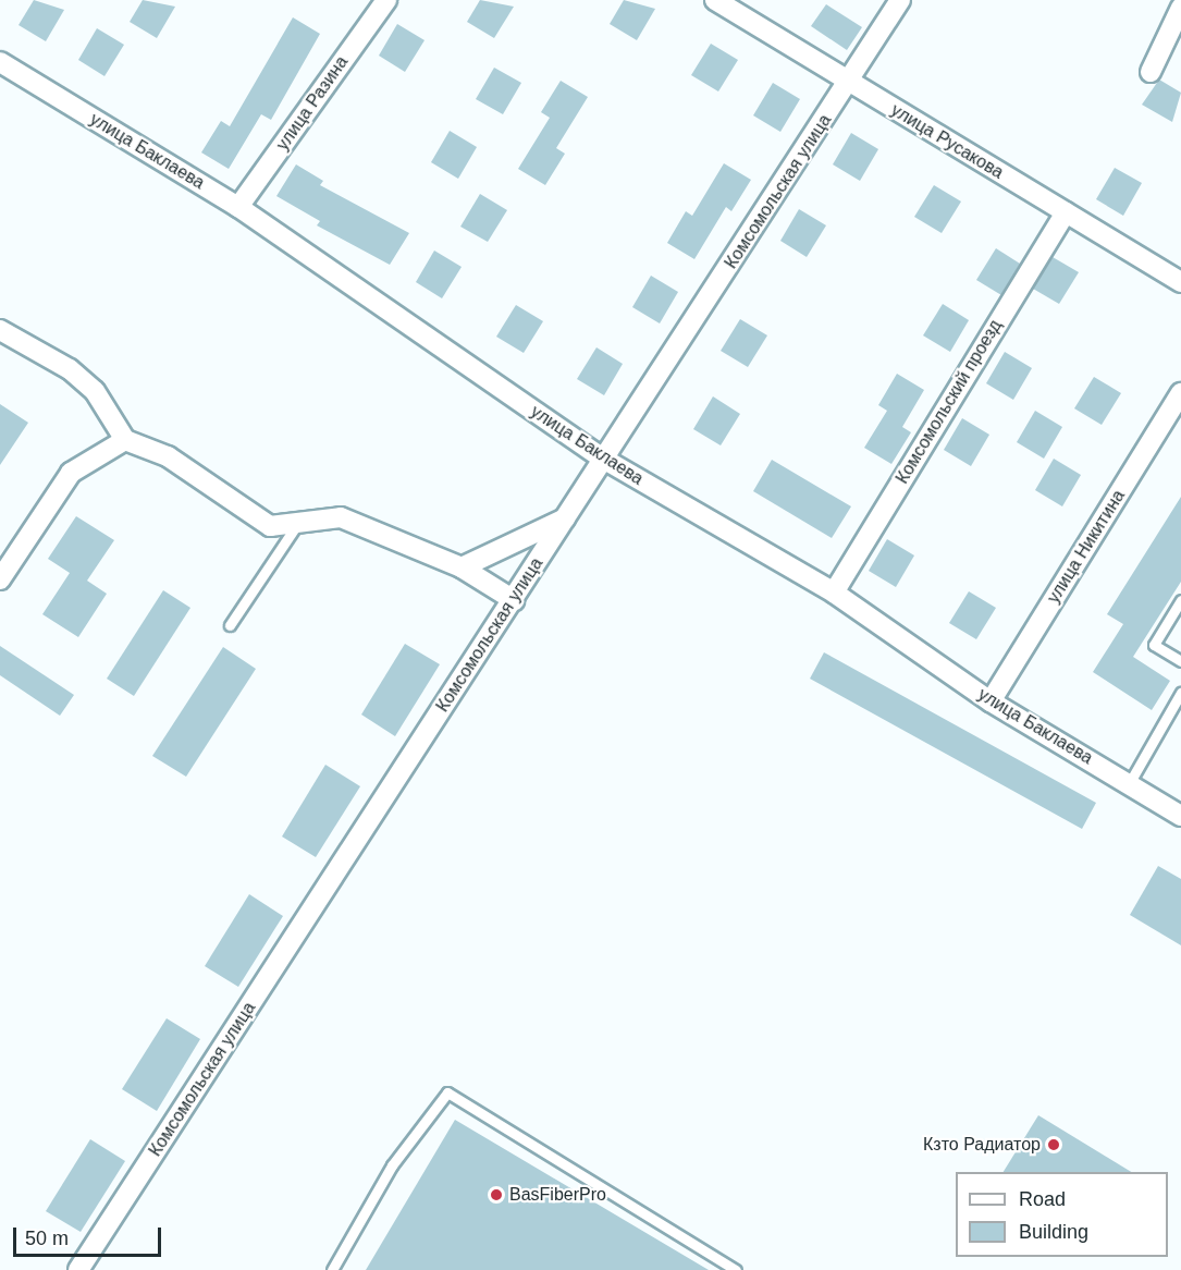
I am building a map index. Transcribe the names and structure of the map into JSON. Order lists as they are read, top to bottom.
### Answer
{
  "streets": {
    "street": [
      "улица Разина",
      "улица Русакова",
      "улица Баклаева",
      "Комсомольская улица",
      "Комсомольский проезд",
      "улица Никитина"
    ]
  },
  "crossings": [
    ["улица Разина", "улица Баклаева"],
    ["улица Русакова", "Комсомольская улица"],
    ["улица Русакова", "Комсомольский проезд"],
    ["улица Баклаева", "Комсомольская улица"],
    ["улица Баклаева", "Комсомольский проезд"],
    ["улица Баклаева", "улица Никитина"]
  ],
  "places": ["Кзто Радиатор", "BasFiberPro"],
  "legend": ["Road", "Building"],
  "scale_bar": "50 m"
}
